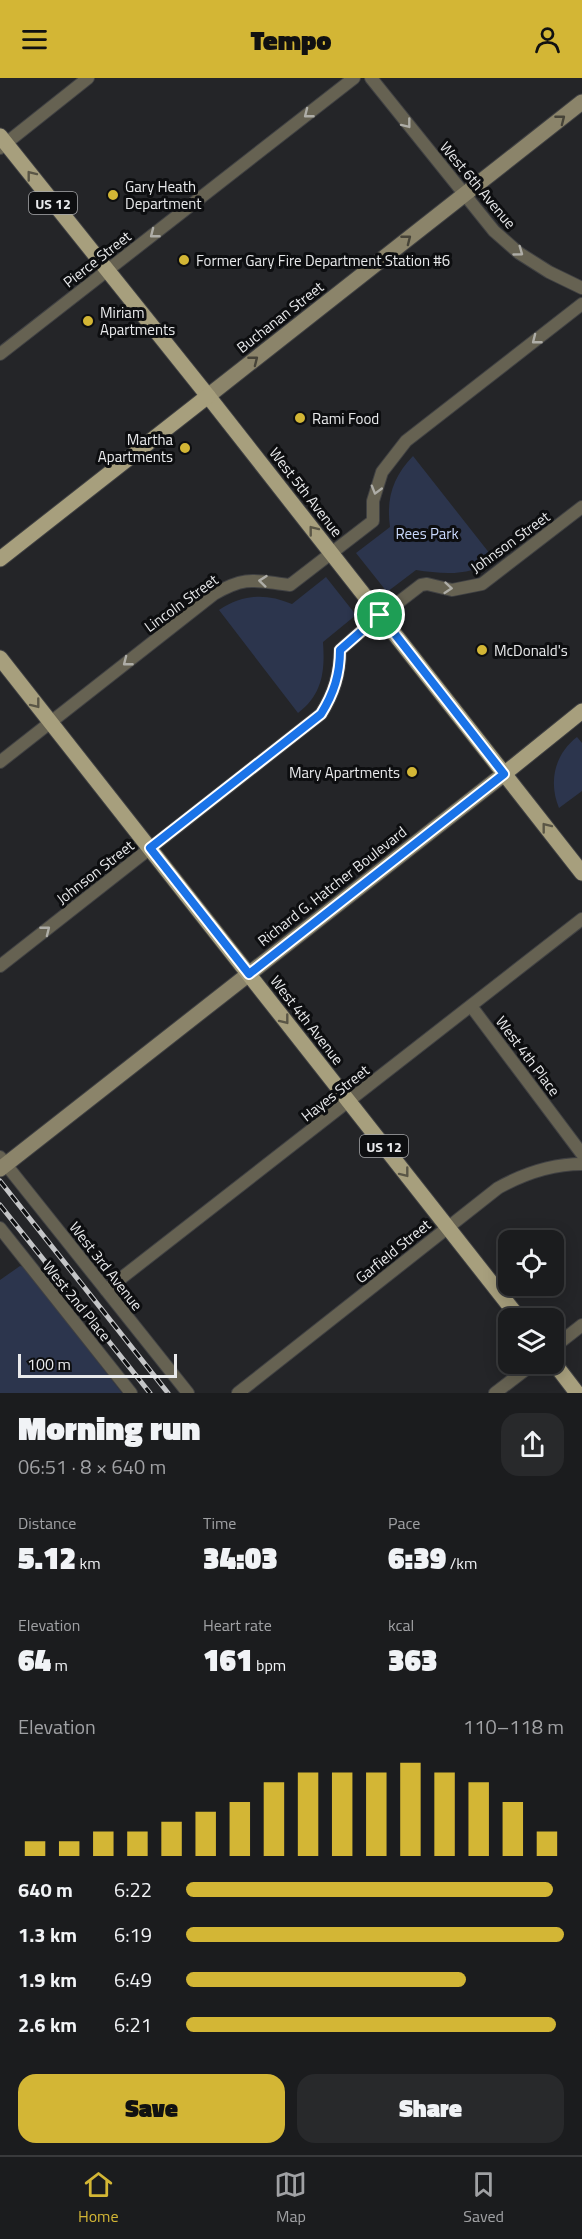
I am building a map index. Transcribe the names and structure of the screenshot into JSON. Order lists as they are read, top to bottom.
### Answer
{
  "streets": {
    "main road": [
      "US 12",
      "Buchanan Street",
      "West 5th Avenue",
      "Richard G. Hatcher Boulevard",
      "West 4th Avenue"
    ],
    "street": [
      "West 6th Avenue",
      "Pierce Street",
      "Johnson Street",
      "Lincoln Street",
      "West 4th Place",
      "Hayes Street",
      "Garfield Street",
      "West 3rd Avenue",
      "West 2nd Place"
    ]
  },
  "crossings": [
    ["West 6th Avenue", "Buchanan Street"],
    ["Pierce Street", "West 5th Avenue"],
    ["Buchanan Street", "West 5th Avenue"],
    ["West 5th Avenue", "Johnson Street"],
    ["West 5th Avenue", "Lincoln Street"],
    ["West 5th Avenue", "Richard G. Hatcher Boulevard"],
    ["Johnson Street", "West 4th Avenue"],
    ["Lincoln Street", "West 4th Avenue"],
    ["Richard G. Hatcher Boulevard", "West 4th Avenue"],
    ["Richard G. Hatcher Boulevard", "West 3rd Avenue"],
    ["West 4th Avenue", "Hayes Street"],
    ["West 4th Avenue", "Garfield Street"],
    ["West 4th Place", "Hayes Street"],
    ["Hayes Street", "West 3rd Avenue"]
  ],
  "one_way": [
    "West 6th Avenue",
    "Pierce Street",
    "Buchanan Street",
    "West 5th Avenue",
    "Johnson Street",
    "Lincoln Street",
    "West 4th Avenue"
  ],
  "parks": ["Rees Park"],
  "places": [
    "Gary Heath Department",
    "Former Gary Fire Department Station #6",
    "Miriam Apartments",
    "Rami Food",
    "Martha Apartments",
    "McDonald's",
    "Mary Apartments"
  ],
  "scale_bar": "100 m",
  "page": {
    "header": "Tempo",
    "scale": "100 m",
    "heading": ["Morning run", "06:51 · 8 × 640 m"],
    "stats": [
      ["Distance", "5.12 km"],
      ["Time", "34:03"],
      ["Pace", "6:39 /km"],
      ["Elevation", "64 m"],
      ["Heart rate", "161 bpm"],
      ["kcal", "363"]
    ],
    "chart": ["Elevation", "110–118 m"],
    "list": [
      {
        "name": "640 m",
        "note": "6:22"
      },
      {
        "name": "1.3 km",
        "note": "6:19"
      },
      {
        "name": "1.9 km",
        "note": "6:49"
      },
      {
        "name": "2.6 km",
        "note": "6:21"
      }
    ],
    "buttons": ["Save", "Share"],
    "tabs": ["Home", "Map", "Saved"]
  }
}
